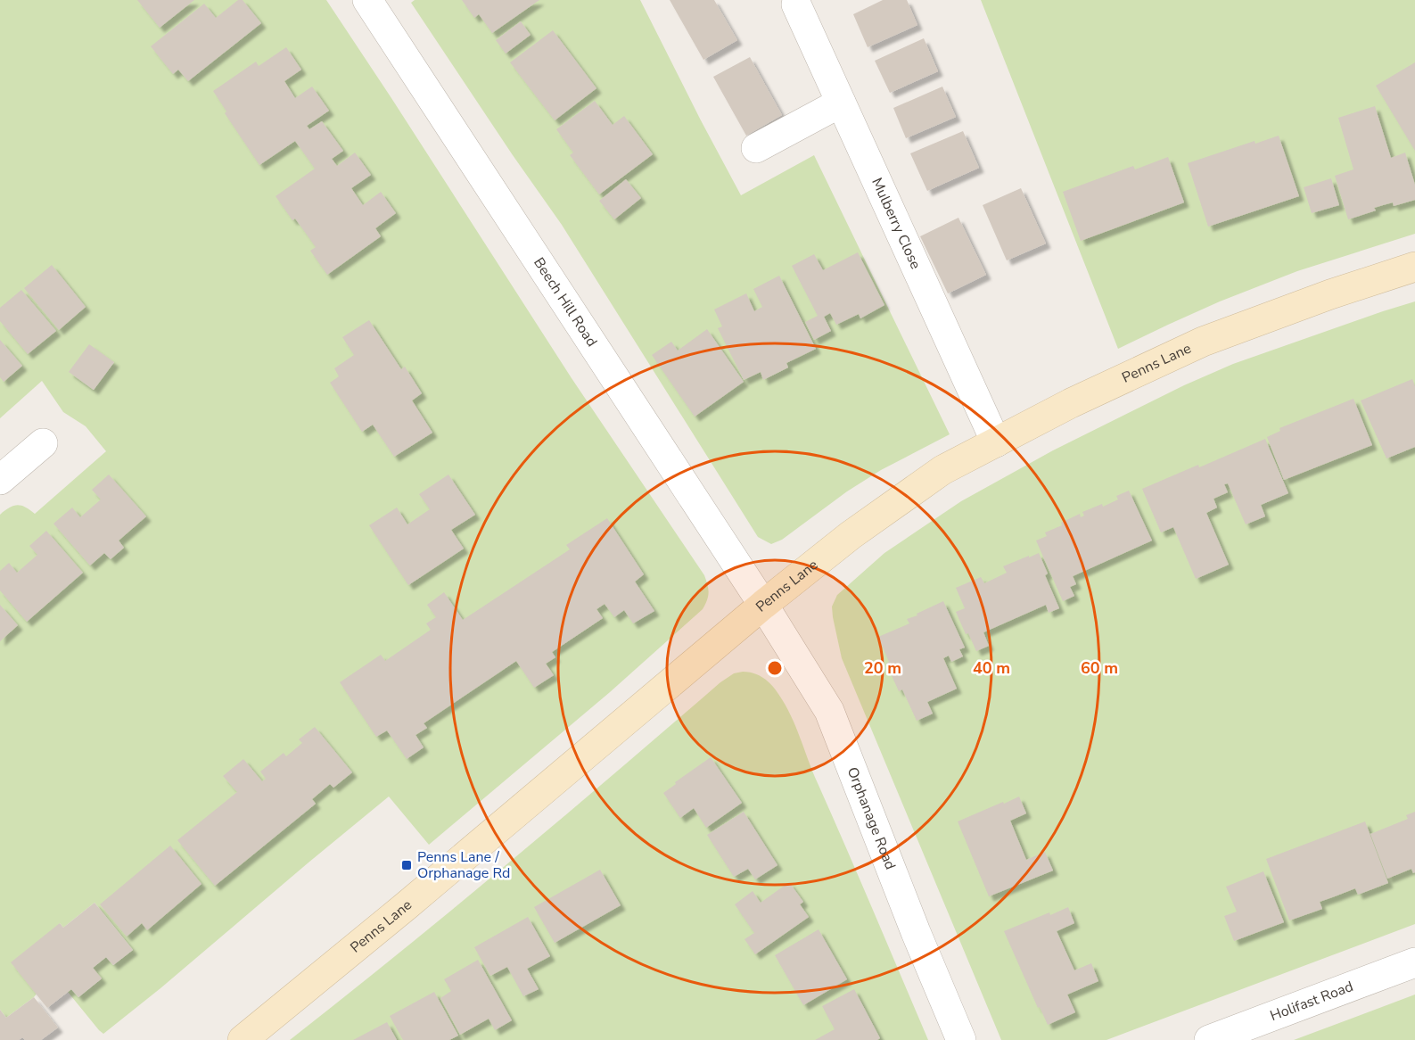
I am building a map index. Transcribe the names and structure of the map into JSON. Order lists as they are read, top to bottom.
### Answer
{
  "streets": {
    "main road": ["Penns Lane"],
    "street": [
      "Mulberry Close",
      "Beech Hill Road",
      "Orphanage Road",
      "Holifast Road"
    ]
  },
  "crossings": [
    ["Mulberry Close", "Penns Lane"],
    ["Beech Hill Road", "Penns Lane"],
    ["Beech Hill Road", "Orphanage Road"],
    ["Penns Lane", "Orphanage Road"]
  ],
  "places": {
    "transit": ["Penns Lane / Orphanage Rd"]
  },
  "rings": ["20 m", "40 m", "60 m"]
}
